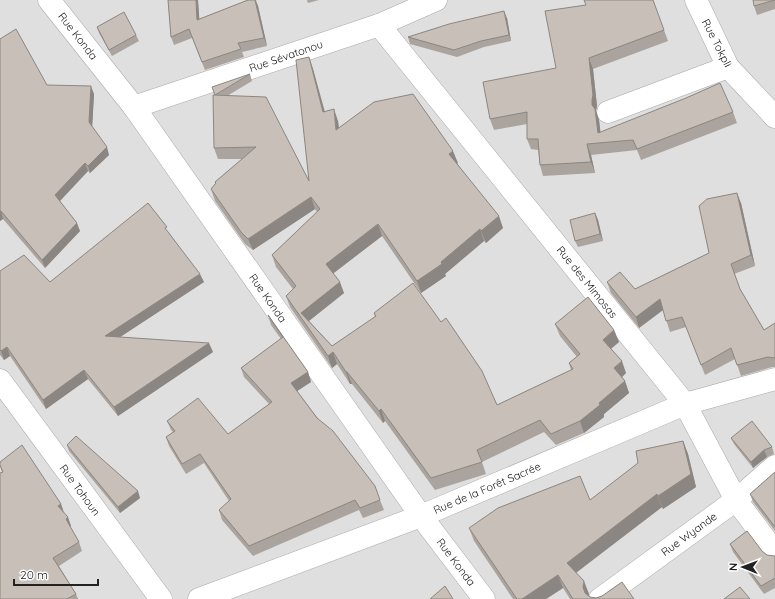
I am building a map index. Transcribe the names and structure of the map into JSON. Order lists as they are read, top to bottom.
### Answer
{
  "streets": {
    "street": [
      "Rue Konda",
      "Rue Tokpli",
      "Rue Sévatonou",
      "Rue des Mimosas",
      "Rue de la Forêt Sacrée",
      "Rue Tohoun",
      "Rue Wyande"
    ]
  },
  "crossings": [
    ["Rue Konda", "Rue Sévatonou"],
    ["Rue Konda", "Rue de la Forêt Sacrée"],
    ["Rue Sévatonou", "Rue des Mimosas"],
    ["Rue des Mimosas", "Rue de la Forêt Sacrée"],
    ["Rue des Mimosas", "Rue Wyande"]
  ],
  "scale_bar": "20 m",
  "north": "left"
}
